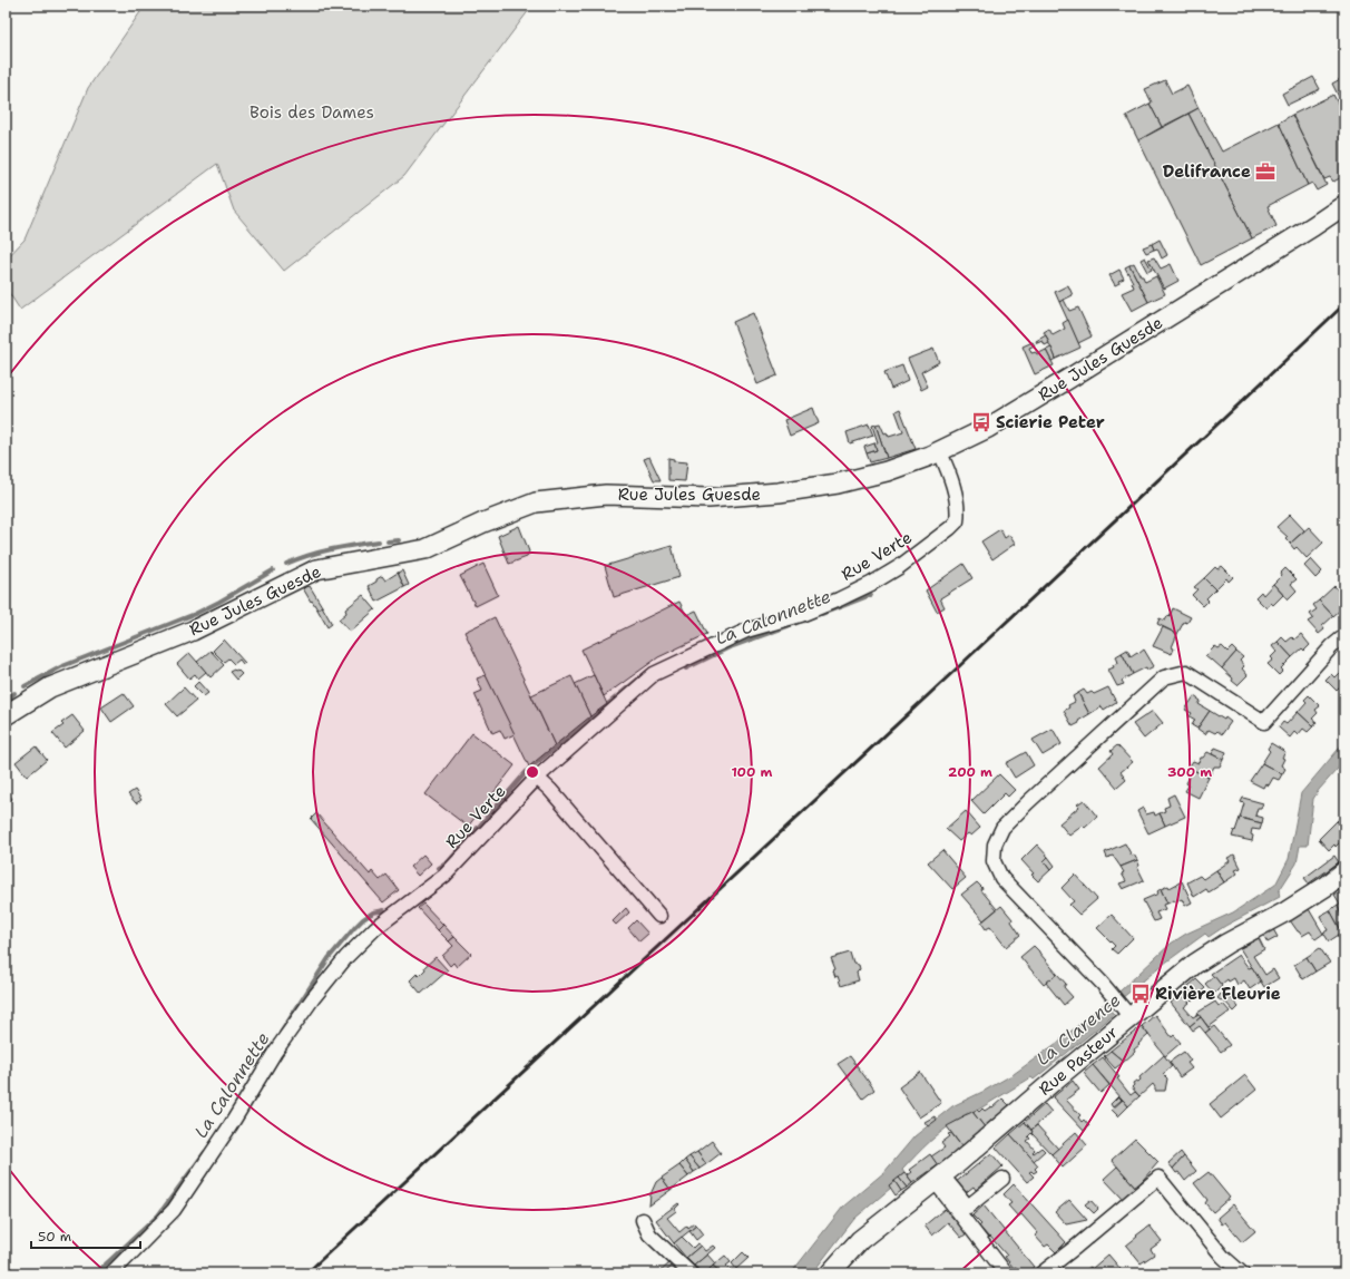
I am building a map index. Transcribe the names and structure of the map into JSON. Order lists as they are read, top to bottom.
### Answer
{
  "streets": {
    "street": ["Rue Jules Guesde", "Rue Verte", "Rue Pasteur"]
  },
  "crossings": [
    ["Rue Jules Guesde", "Rue Verte"]
  ],
  "water": ["La Calonnette", "La Clarence"],
  "parks": ["Bois des Dames"],
  "places": {
    "office": ["Delifrance"],
    "bus stop": ["Scierie Peter", "Rivière Fleurie"]
  },
  "scale_bar": "50 m",
  "rings": ["100 m", "200 m", "300 m"]
}
